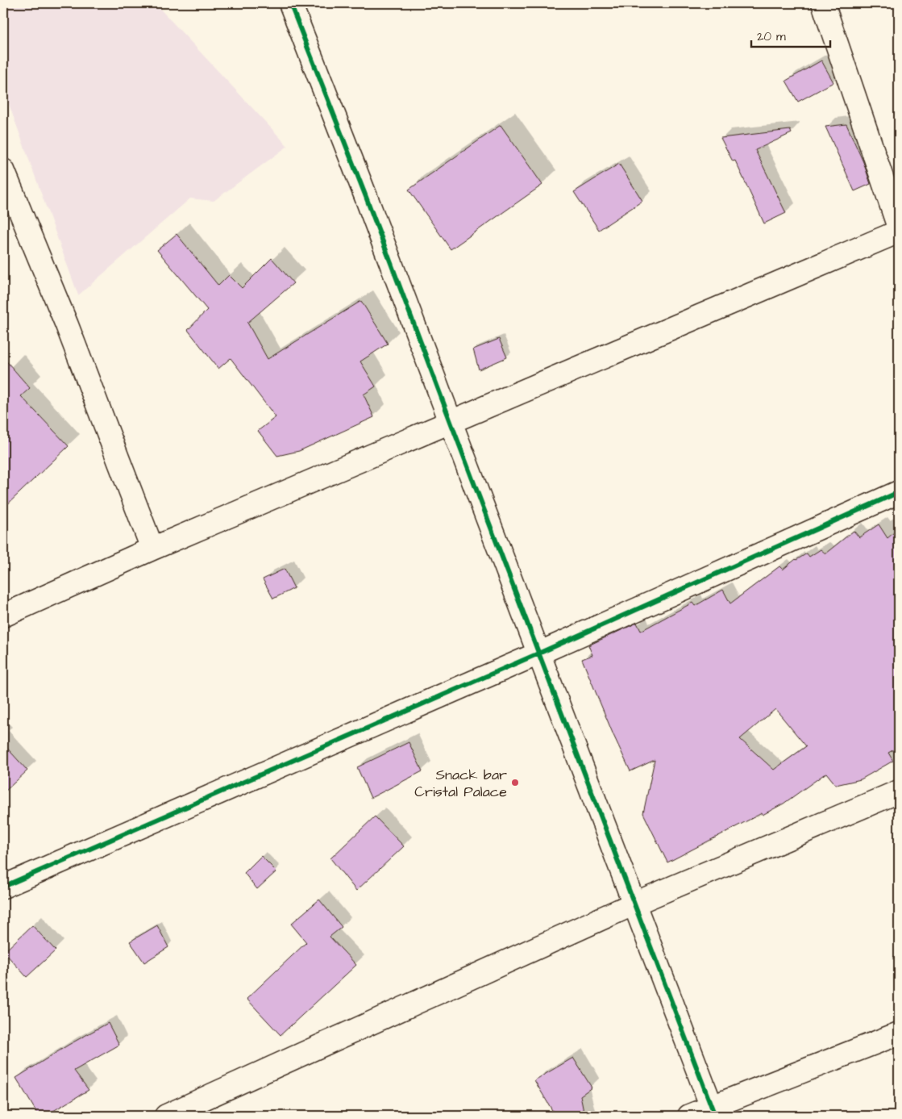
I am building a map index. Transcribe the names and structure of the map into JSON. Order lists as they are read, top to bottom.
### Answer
{
  "places": ["Snack bar Cristal Palace"],
  "scale_bar": "20 m"
}
